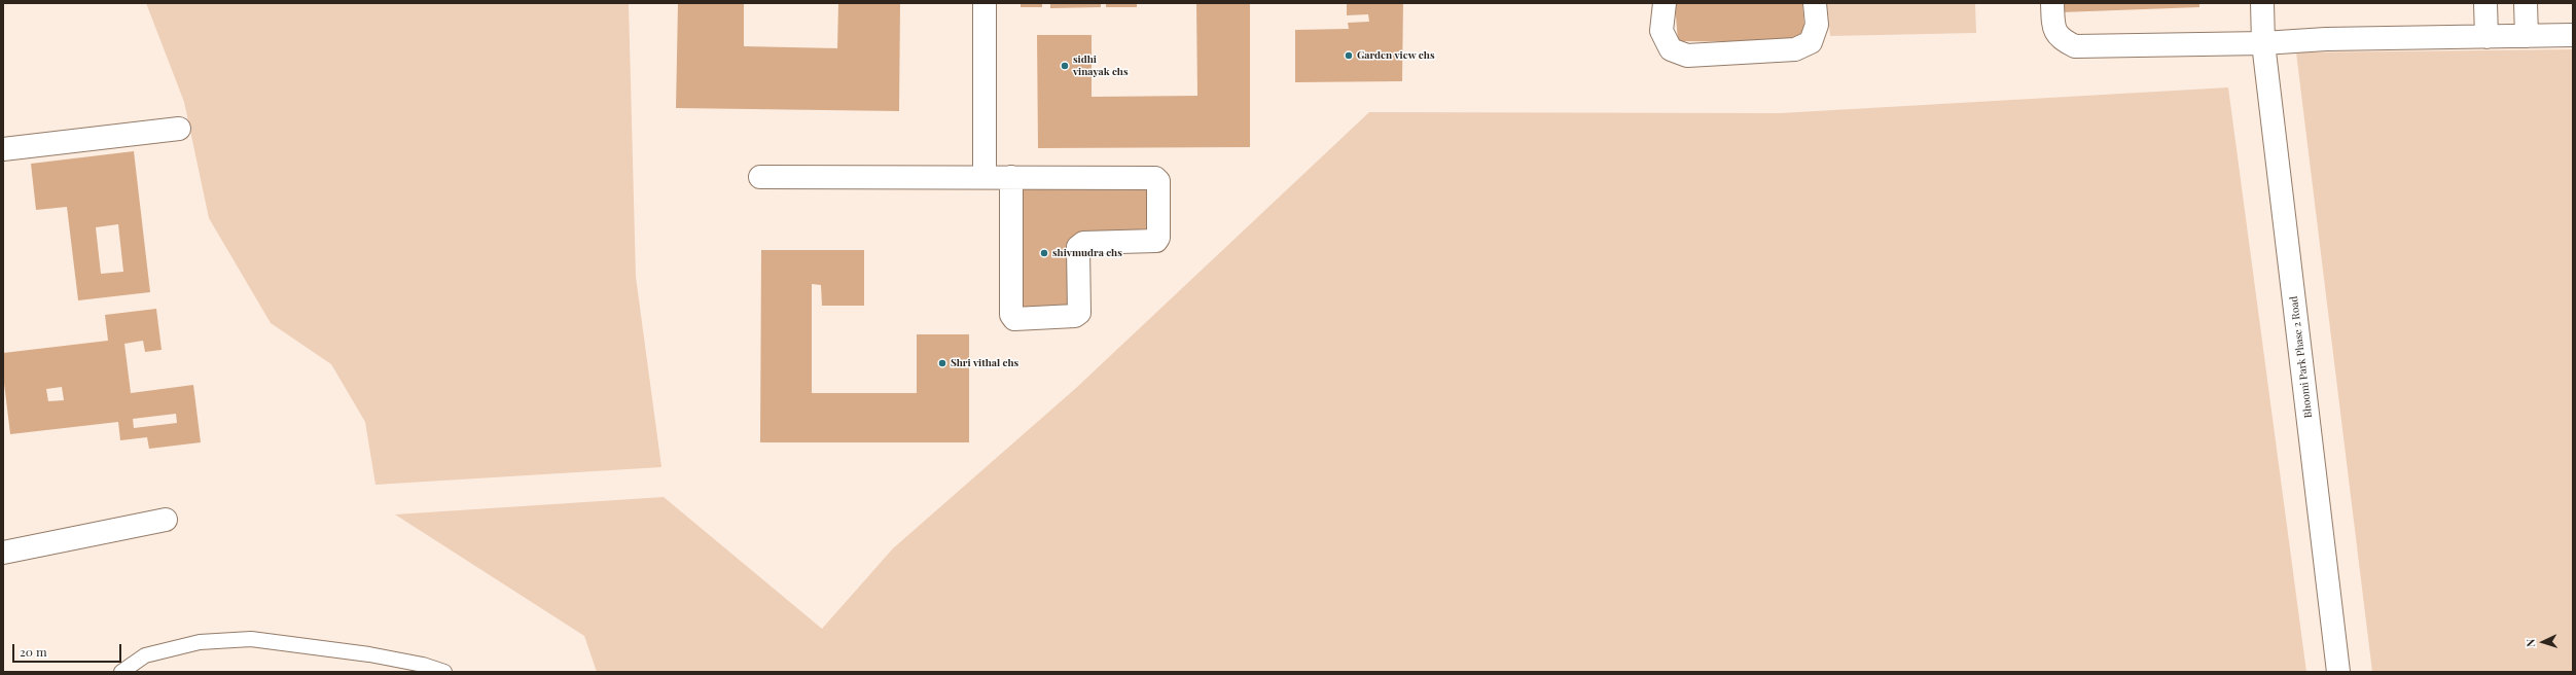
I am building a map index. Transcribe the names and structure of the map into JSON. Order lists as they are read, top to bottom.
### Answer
{
  "streets": {
    "street": ["Bhoomi Park Phase 2 Road"]
  },
  "places": [
    "Garden view chs",
    "sidhi vinayak chs",
    "shivmudra chs",
    "Shri vithal chs"
  ],
  "scale_bar": "20 m",
  "north": "left"
}
